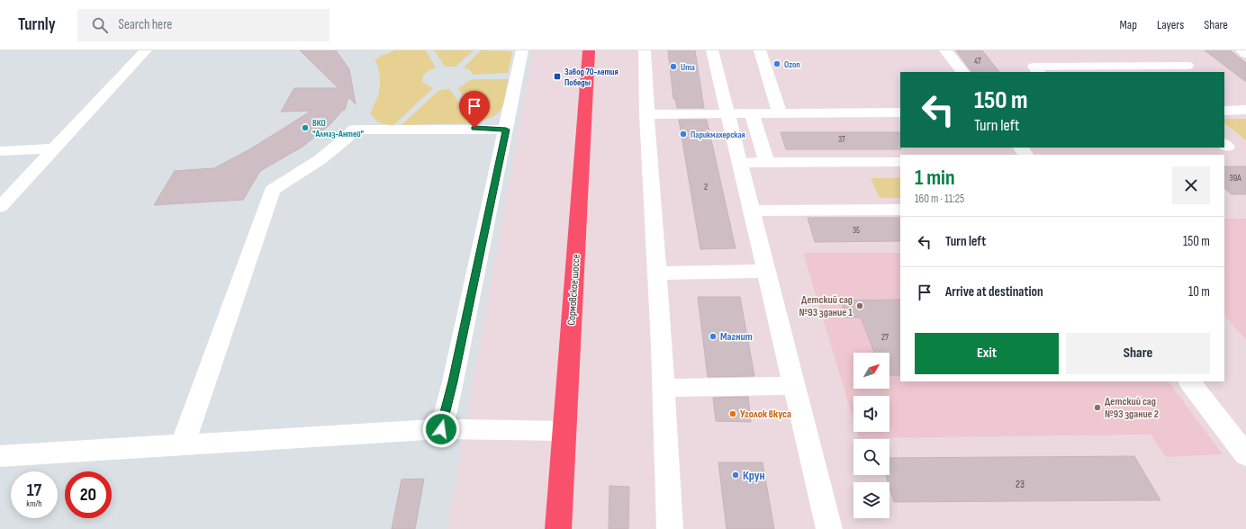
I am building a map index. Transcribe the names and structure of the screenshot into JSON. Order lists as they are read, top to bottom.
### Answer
{
  "streets": {
    "main road": ["Сормовское шоссе"]
  },
  "places": {
    "other": [
      "Ozon",
      "Uma",
      "ВКО \"Алмаз-Антей\"",
      "Парикмахерская",
      "Детский сад №93 здание 1",
      "Магнит",
      "Детский сад №93 здание 2",
      "Уголок вкуса",
      "Крун"
    ],
    "transit": ["Завод 70-летия Победы"]
  },
  "house_numbers": [
    "47",
    "37",
    "39А",
    "2",
    "35",
    "27",
    "23"
  ],
  "north": "top right",
  "page": {
    "header": "Turnly",
    "search": "Search here",
    "nav": ["Map", "Layers", "Share"],
    "turn": ["150 m", "Turn left"],
    "heading": ["1 min", "160 m · 11:25"],
    "list": [
      {
        "name": "Turn left",
        "value": "150 m"
      },
      {
        "name": "Arrive at destination",
        "value": "10 m"
      }
    ],
    "buttons": ["Exit", "Share"],
    "speed": "17 km/h",
    "limit": "20"
  }
}
